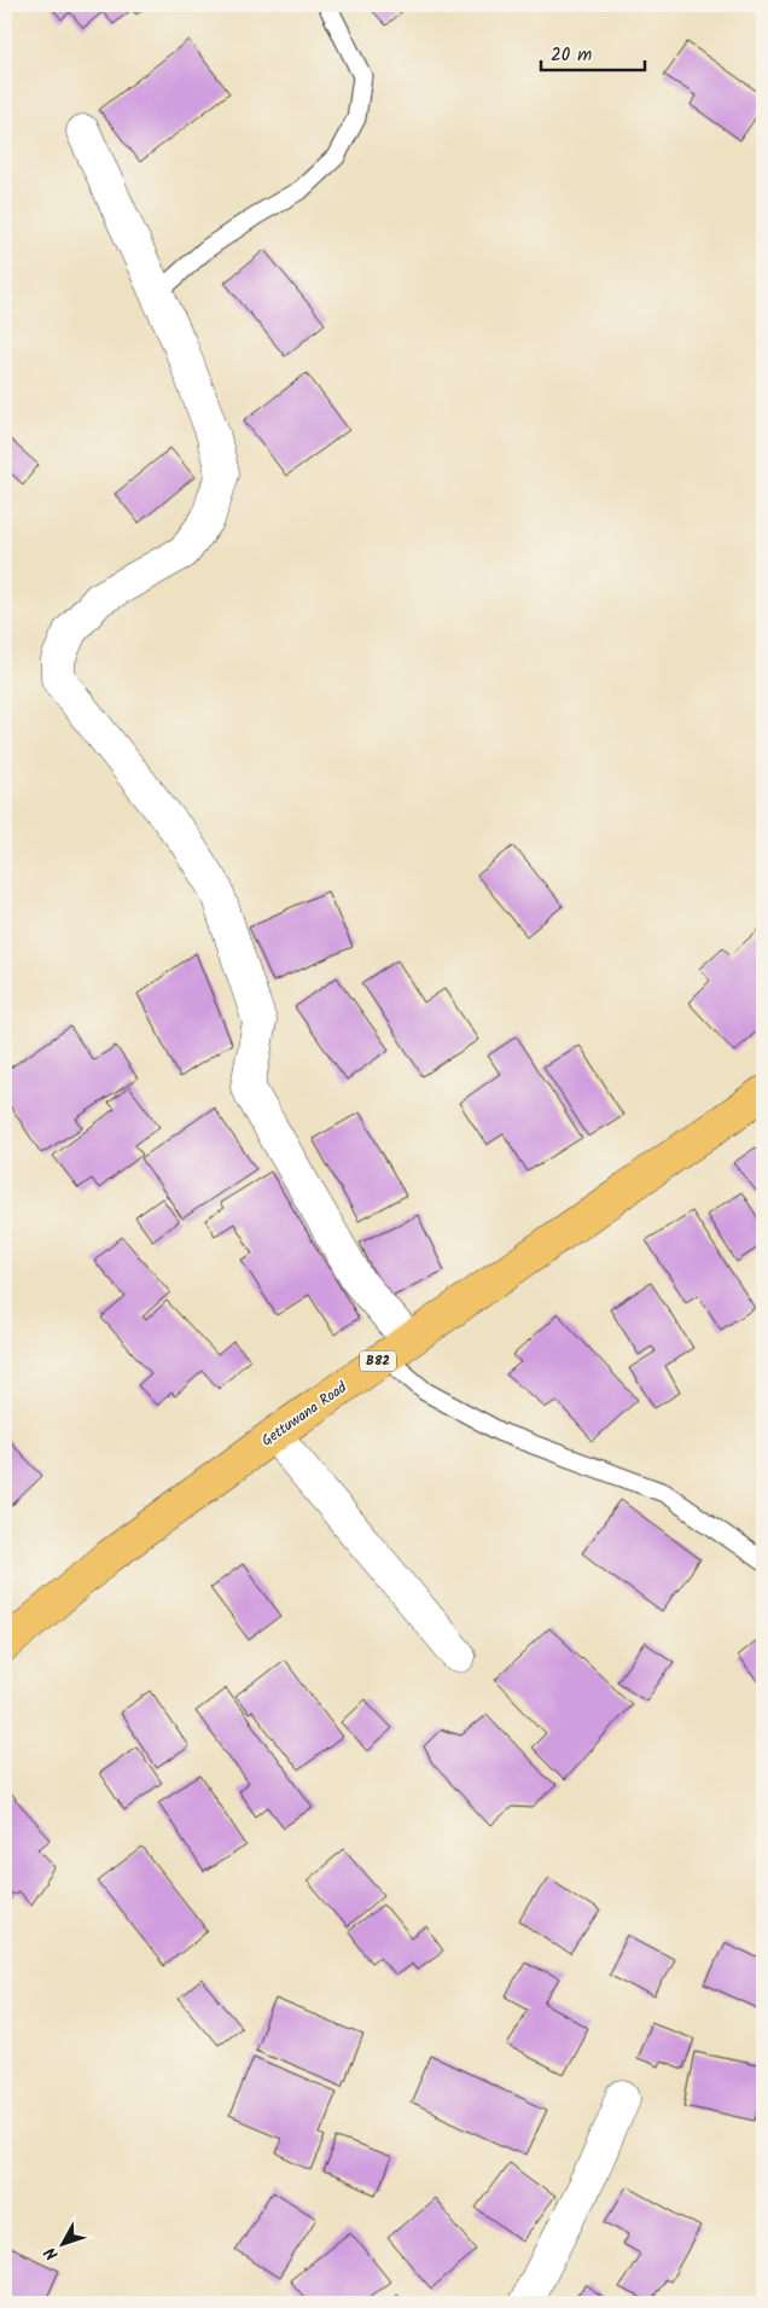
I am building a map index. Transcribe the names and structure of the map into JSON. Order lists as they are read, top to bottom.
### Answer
{
  "streets": {
    "main road": ["B82", "Gettuwana Road"]
  },
  "scale_bar": "20 m",
  "north": "bottom left"
}
